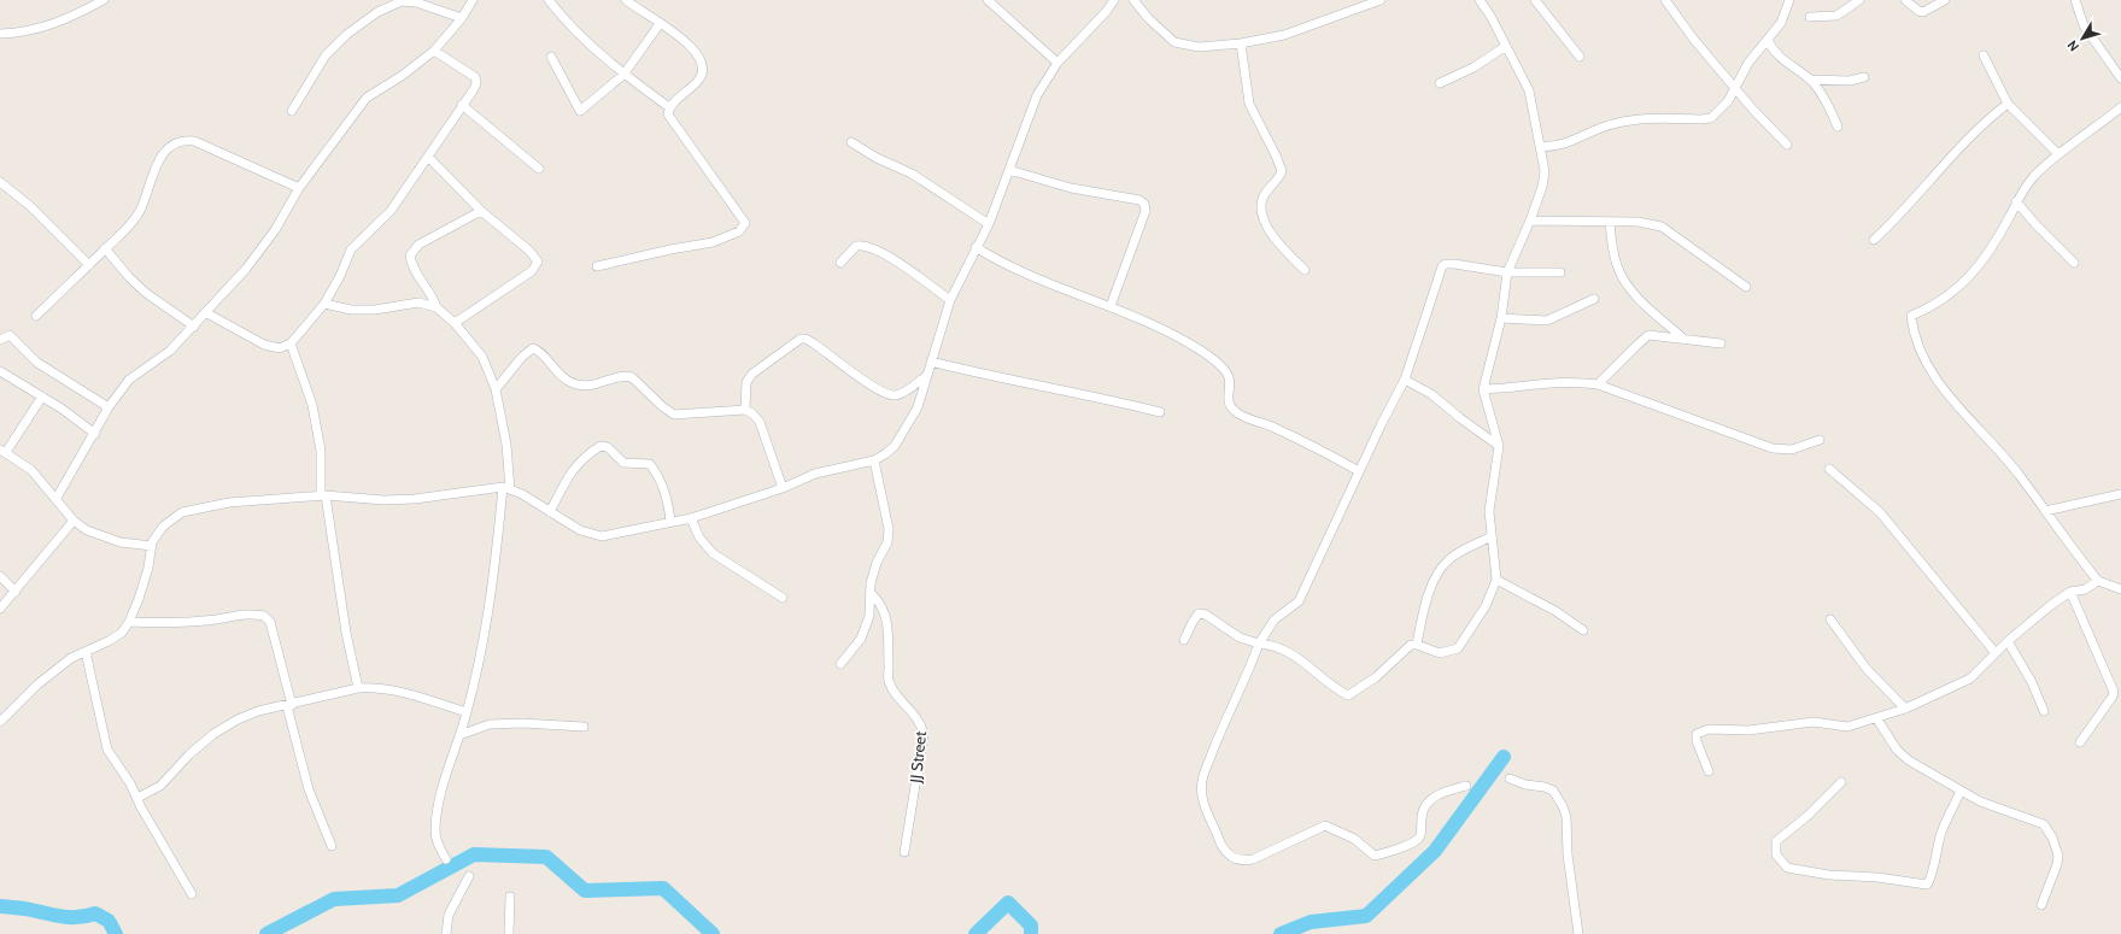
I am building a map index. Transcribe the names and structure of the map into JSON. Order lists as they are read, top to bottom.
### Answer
{
  "streets": {
    "street": ["JJ Street"]
  },
  "north": "bottom left"
}
